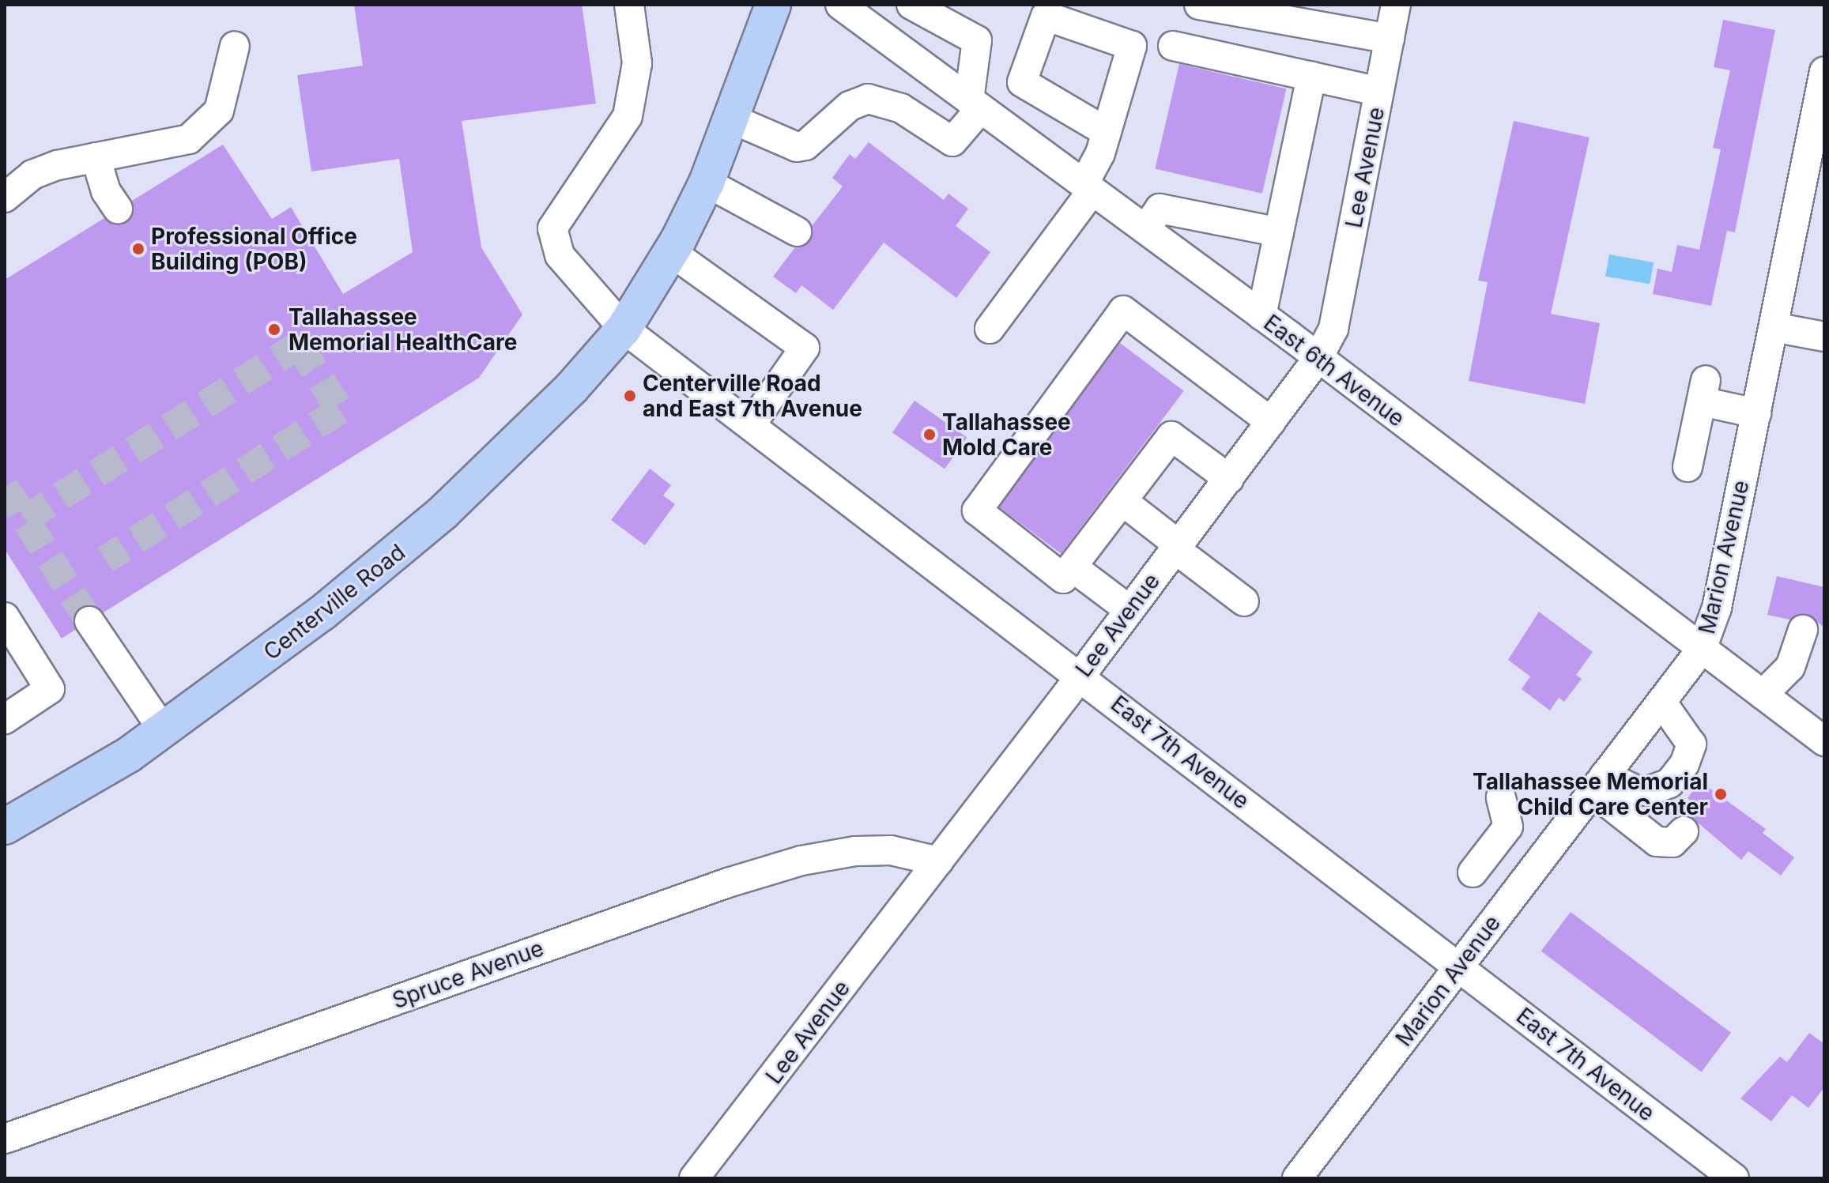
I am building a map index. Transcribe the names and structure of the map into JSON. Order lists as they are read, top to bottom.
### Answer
{
  "streets": {
    "main road": ["Centerville Road"],
    "street": [
      "Lee Avenue",
      "East 6th Avenue",
      "Marion Avenue",
      "East 7th Avenue",
      "Spruce Avenue"
    ]
  },
  "crossings": [
    ["Lee Avenue", "East 6th Avenue"],
    ["Lee Avenue", "East 7th Avenue"],
    ["Lee Avenue", "Spruce Avenue"],
    ["East 6th Avenue", "Marion Avenue"],
    ["Marion Avenue", "East 7th Avenue"],
    ["Centerville Road", "East 7th Avenue"]
  ],
  "places": [
    "Professional Office Building (POB)",
    "Tallahassee Memorial HealthCare",
    "Centerville Road and East 7th Avenue",
    "Tallahassee Mold Care",
    "Tallahassee Memorial Child Care Center"
  ]
}
